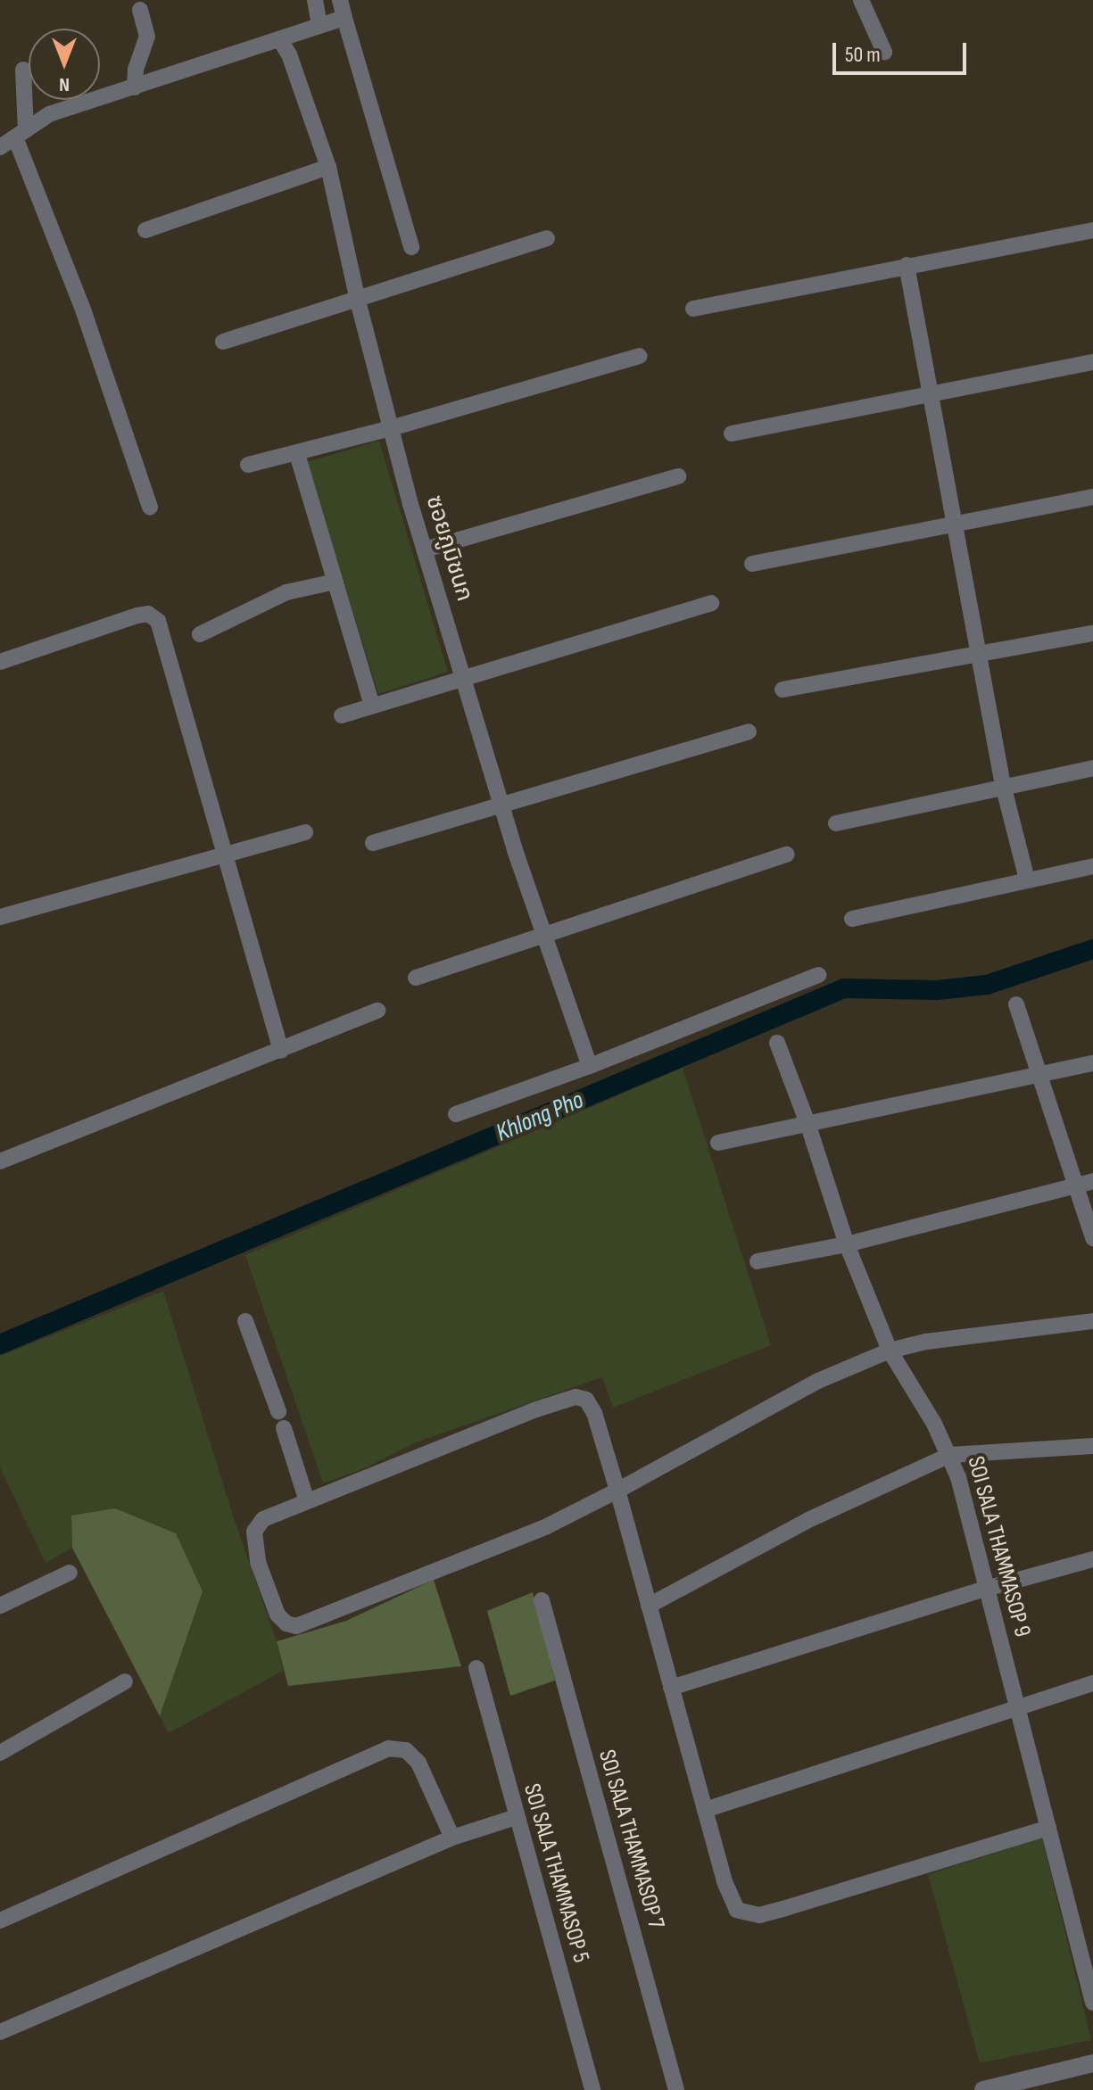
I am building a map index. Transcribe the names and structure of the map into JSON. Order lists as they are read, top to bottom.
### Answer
{
  "streets": {
    "street": [
      "ซอยภูมิชนก",
      "SOI SALA THAMMASOP 9",
      "SOI SALA THAMMASOP 7",
      "SOI SALA THAMMASOP 5"
    ]
  },
  "water": ["Khlong Pho"],
  "scale_bar": "50 m",
  "north": "bottom"
}
